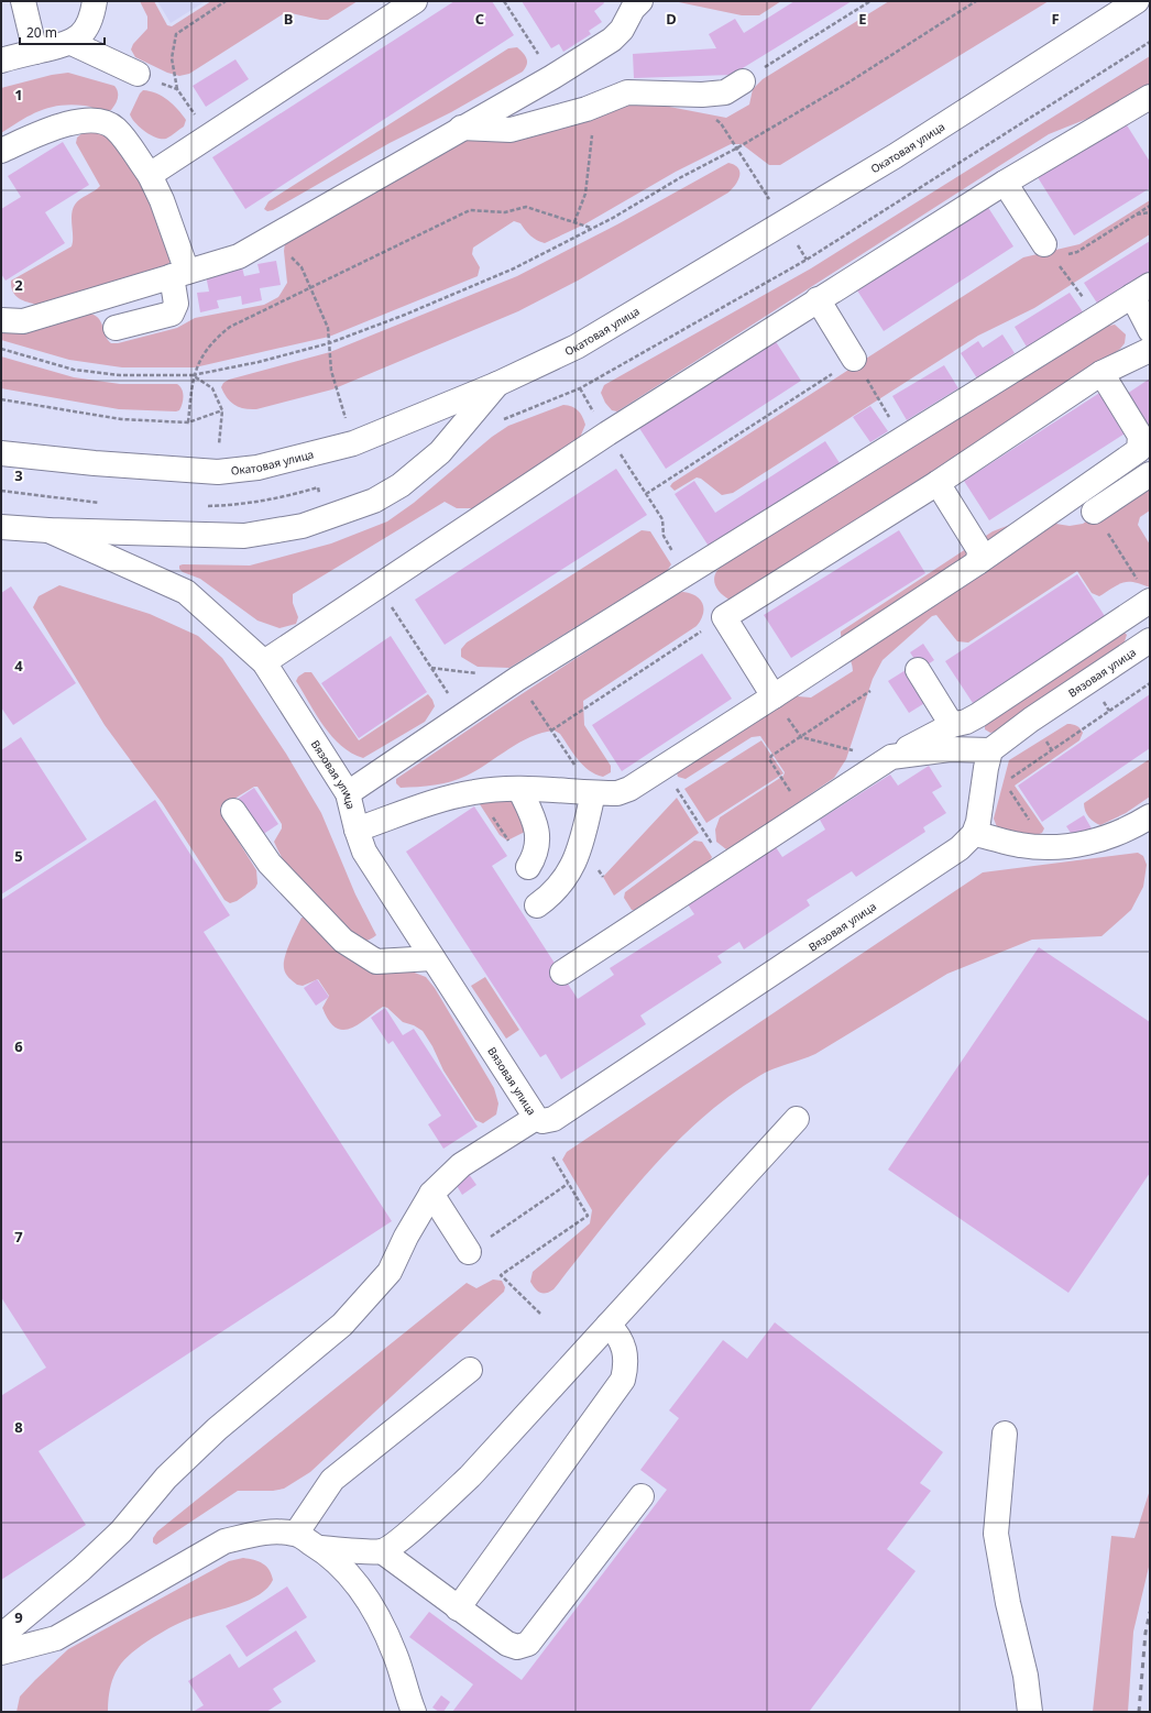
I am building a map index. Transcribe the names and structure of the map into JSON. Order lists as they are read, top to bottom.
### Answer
{
  "streets": {
    "main road": ["Окатовая улица", "Вязовая улица"]
  },
  "scale_bar": "20 m",
  "grid": {
    "columns": [
      "B",
      "C",
      "D",
      "E",
      "F"
    ],
    "rows": [
      "1",
      "2",
      "3",
      "4",
      "5",
      "6",
      "7",
      "8",
      "9"
    ]
  }
}
